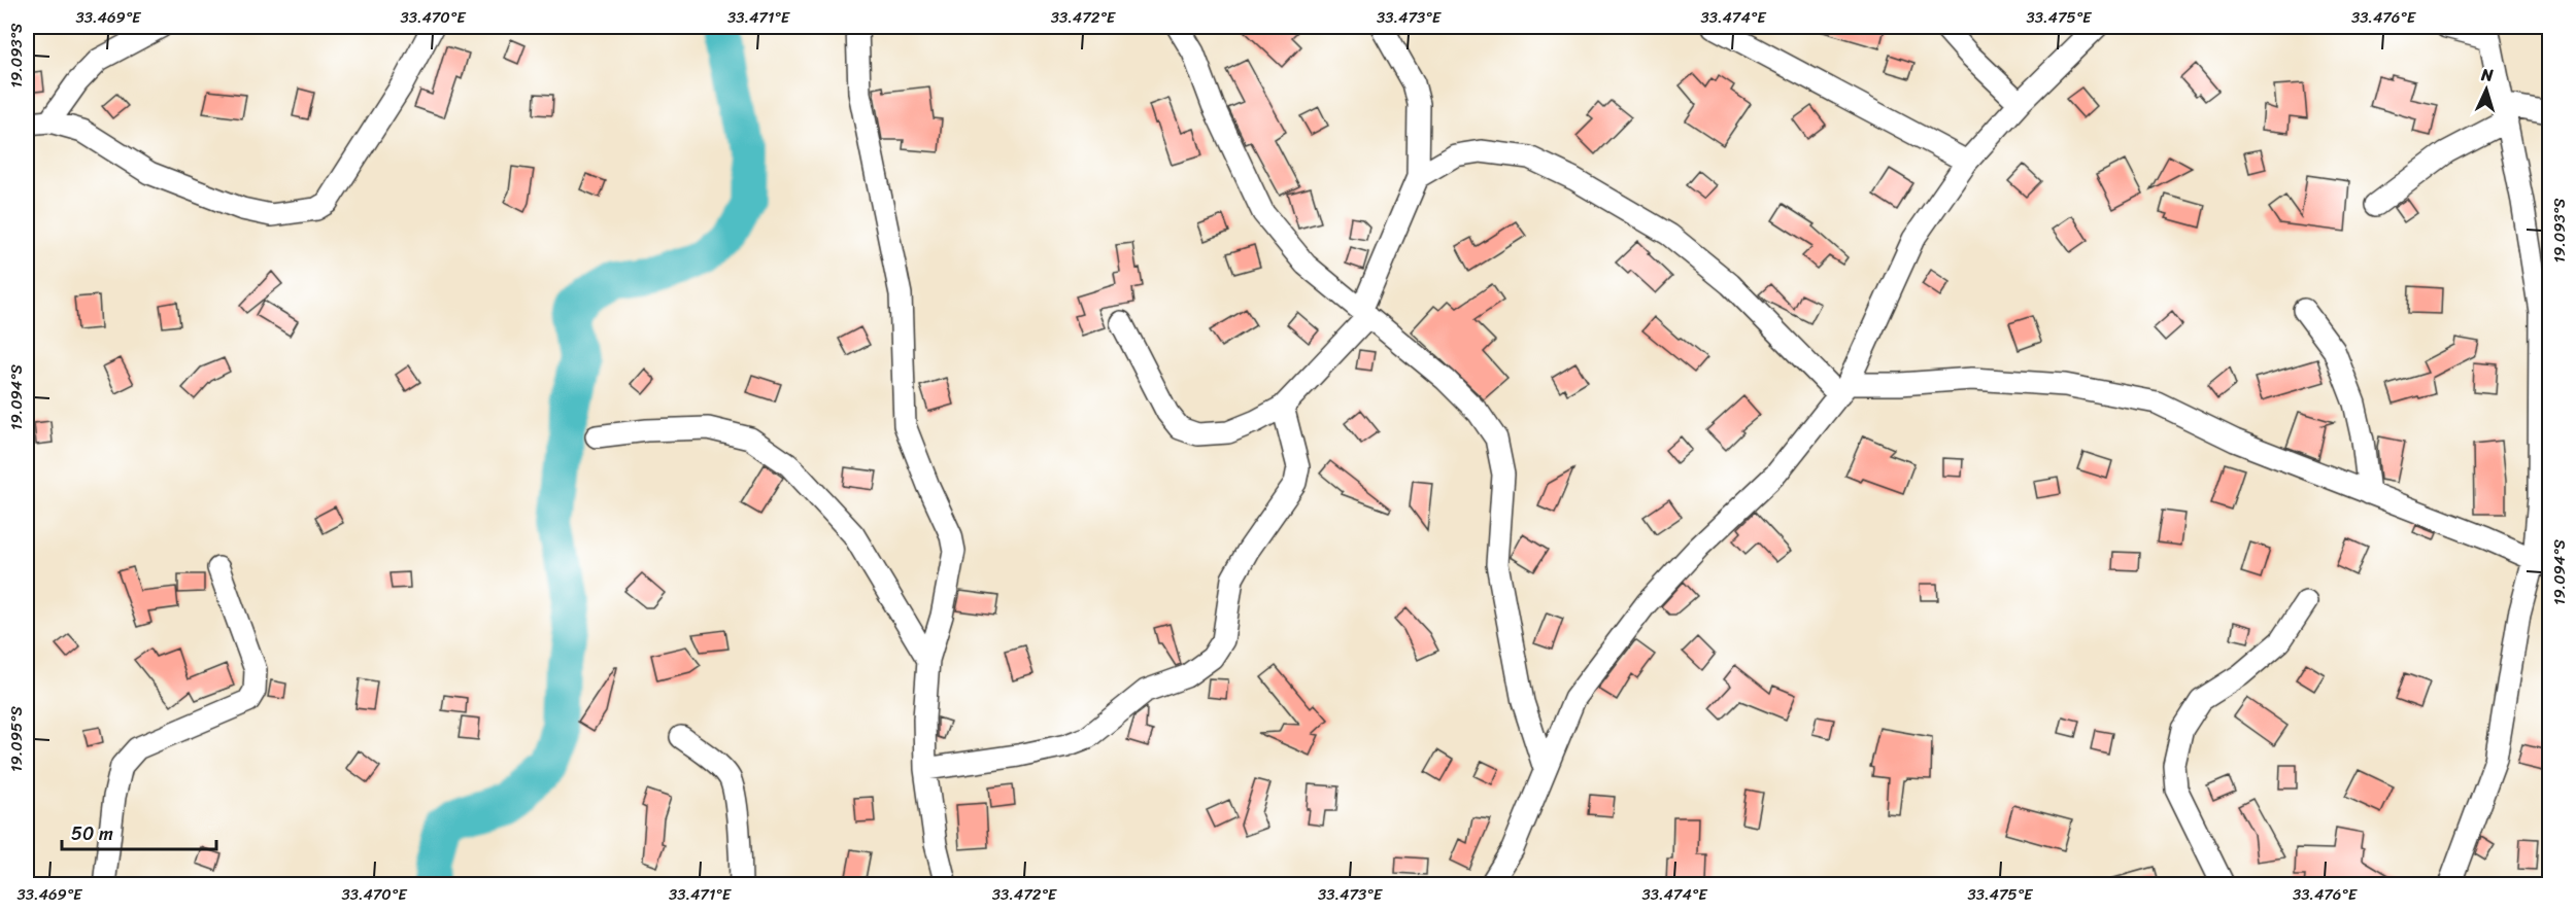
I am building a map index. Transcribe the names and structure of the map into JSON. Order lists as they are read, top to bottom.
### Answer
{
  "scale_bar": "50 m",
  "north": "top",
  "coordinates": [
    "33.469°E",
    "33.470°E",
    "33.471°E",
    "33.472°E",
    "33.473°E",
    "33.474°E",
    "33.475°E",
    "33.476°E",
    "19.093°S",
    "19.094°S",
    "19.095°S"
  ]
}
